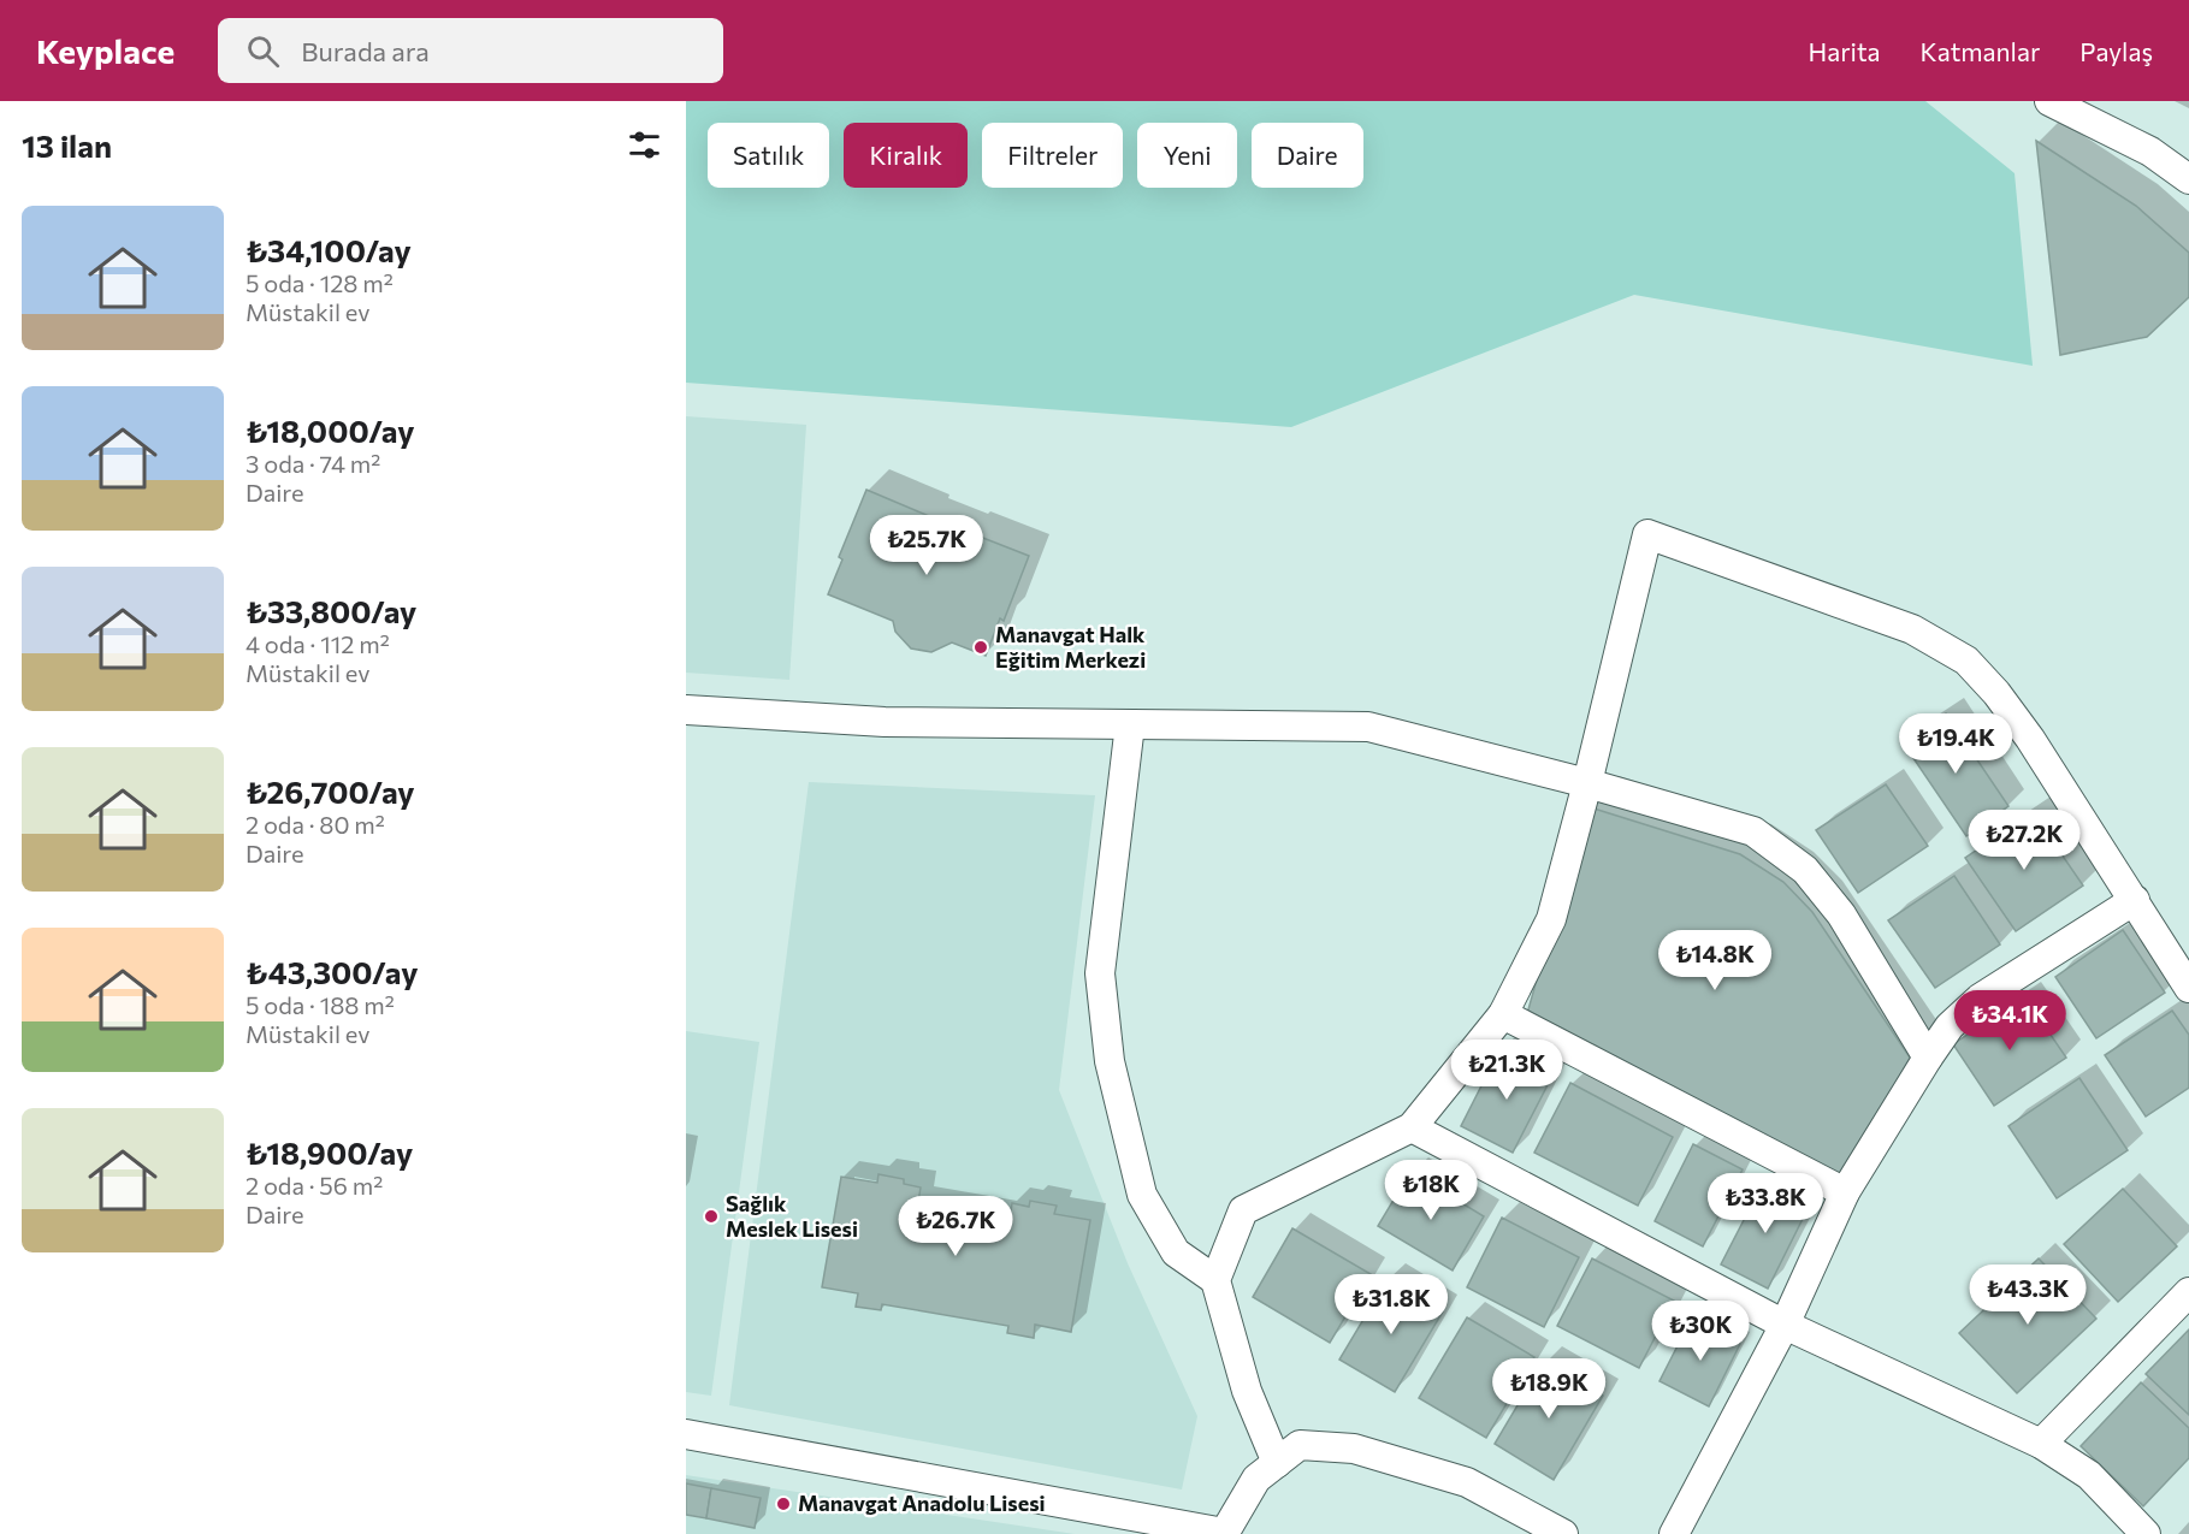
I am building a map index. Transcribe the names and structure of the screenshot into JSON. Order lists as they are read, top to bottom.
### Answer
{
  "places": ["Manavgat Halk Eğitim Merkezi", "Sağlık Meslek Lisesi", "Manavgat Anadolu Lisesi"],
  "page": {
    "header": "Keyplace",
    "search": "Burada ara",
    "nav": ["Harita", "Katmanlar", "Paylaş"],
    "heading": "13 ilan",
    "chip": [
      "Satılık",
      "Kiralık",
      "Filtreler",
      "Yeni",
      "Daire"
    ],
    "list": [
      {
        "name": "₺34,100/ay",
        "note": "5 oda · 128 m² · Müstakil ev"
      },
      {
        "name": "₺18,000/ay",
        "note": "3 oda · 74 m² · Daire"
      },
      {
        "name": "₺33,800/ay",
        "note": "4 oda · 112 m² · Müstakil ev"
      },
      {
        "name": "₺26,700/ay",
        "note": "2 oda · 80 m² · Daire"
      },
      {
        "name": "₺43,300/ay",
        "note": "5 oda · 188 m² · Müstakil ev"
      },
      {
        "name": "₺18,900/ay",
        "note": "2 oda · 56 m² · Daire"
      }
    ],
    "price": [
      "₺25.7K",
      "₺19.4K",
      "₺27.2K",
      "₺14.8K",
      "₺34.1K",
      "₺21.3K",
      "₺18K",
      "₺33.8K",
      "₺26.7K",
      "₺43.3K",
      "₺31.8K",
      "₺30K",
      "₺18.9K"
    ]
  }
}
